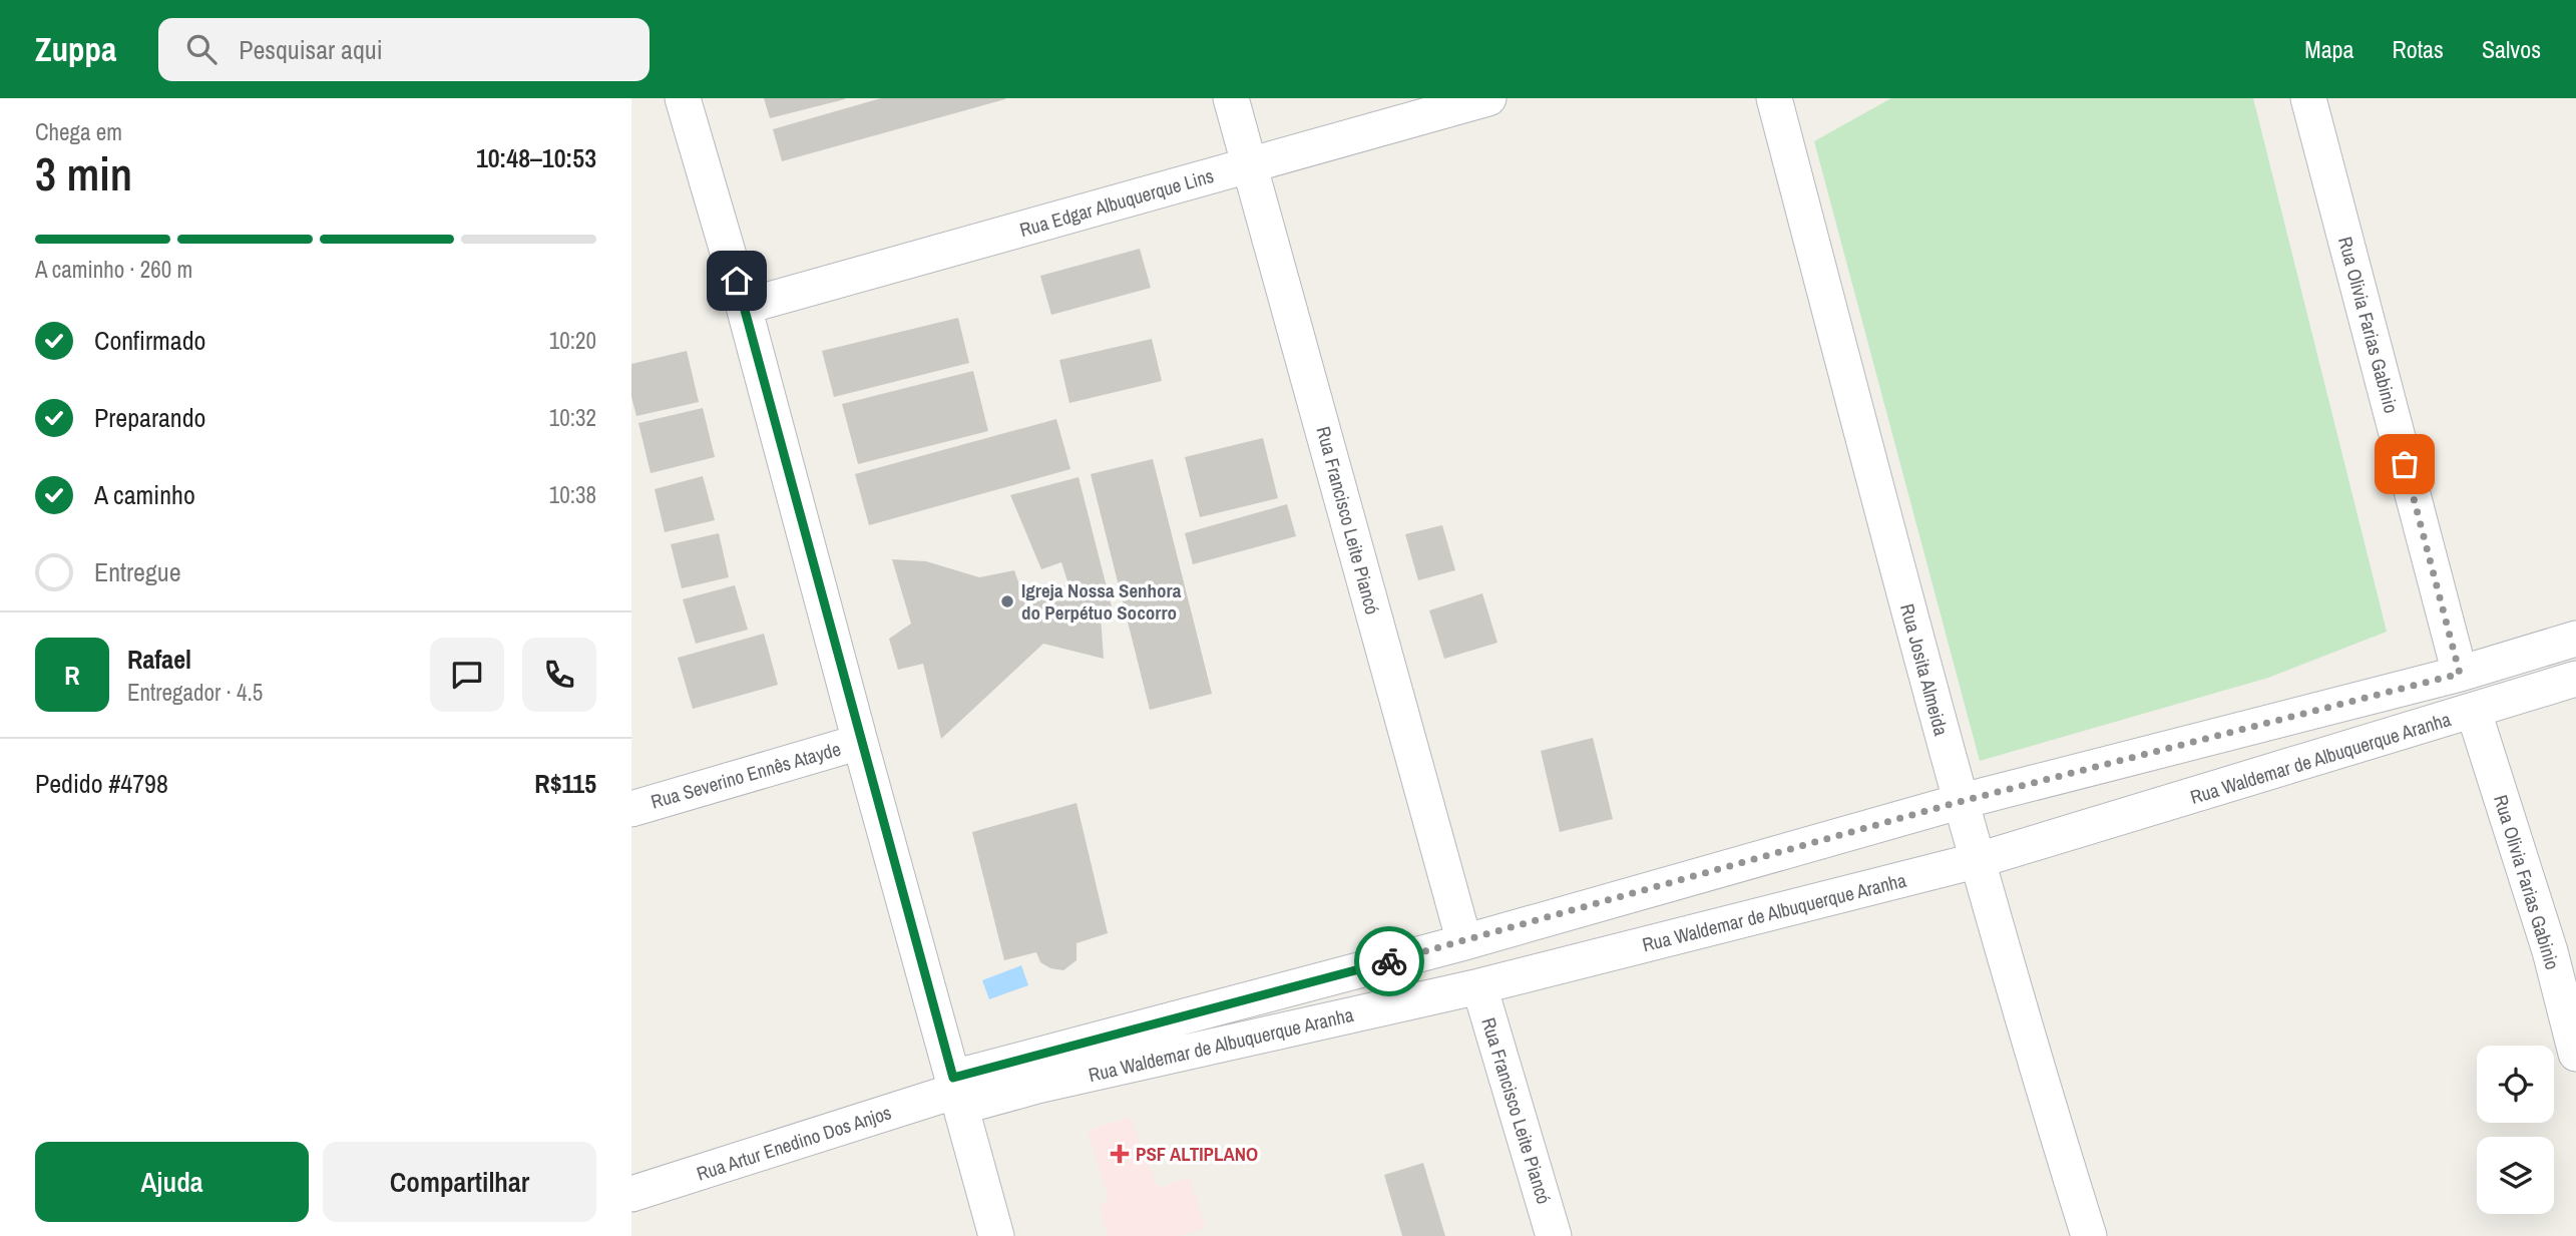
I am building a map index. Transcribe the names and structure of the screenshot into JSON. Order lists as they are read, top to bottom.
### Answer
{
  "streets": {
    "street": [
      "Rua Edgar Albuquerque Lins",
      "Rua Olivia Farias Gabinio",
      "Rua Francisco Leite Piancó",
      "Rua Josita Almeida",
      "Rua Waldemar de Albuquerque Aranha",
      "Rua Severino Ennês Atayde",
      "Rua Artur Enedino Dos Anjos"
    ]
  },
  "crossings": [
    ["Rua Edgar Albuquerque Lins", "Rua Francisco Leite Piancó"],
    ["Rua Olivia Farias Gabinio", "Rua Waldemar de Albuquerque Aranha"],
    ["Rua Francisco Leite Piancó", "Rua Waldemar de Albuquerque Aranha"],
    ["Rua Josita Almeida", "Rua Waldemar de Albuquerque Aranha"],
    ["Rua Waldemar de Albuquerque Aranha", "Rua Artur Enedino Dos Anjos"]
  ],
  "places": {
    "other": ["Igreja Nossa Senhora do Perpétuo Socorro"],
    "health": ["PSF ALTIPLANO"]
  },
  "page": {
    "header": "Zuppa",
    "search": "Pesquisar aqui",
    "nav": ["Mapa", "Rotas", "Salvos"],
    "heading": ["3 min", "Chega em", "10:48–10:53"],
    "panel": [
      "Rafael",
      "Entregador · 4.5",
      "Pedido #4798",
      "R$115"
    ],
    "bar": "A caminho · 260 m",
    "list": [
      ["Confirmado", "10:20"],
      ["Preparando", "10:32"],
      ["A caminho", "10:38"],
      "Entregue"
    ],
    "round": "R",
    "buttons": ["Ajuda", "Compartilhar"]
  }
}
